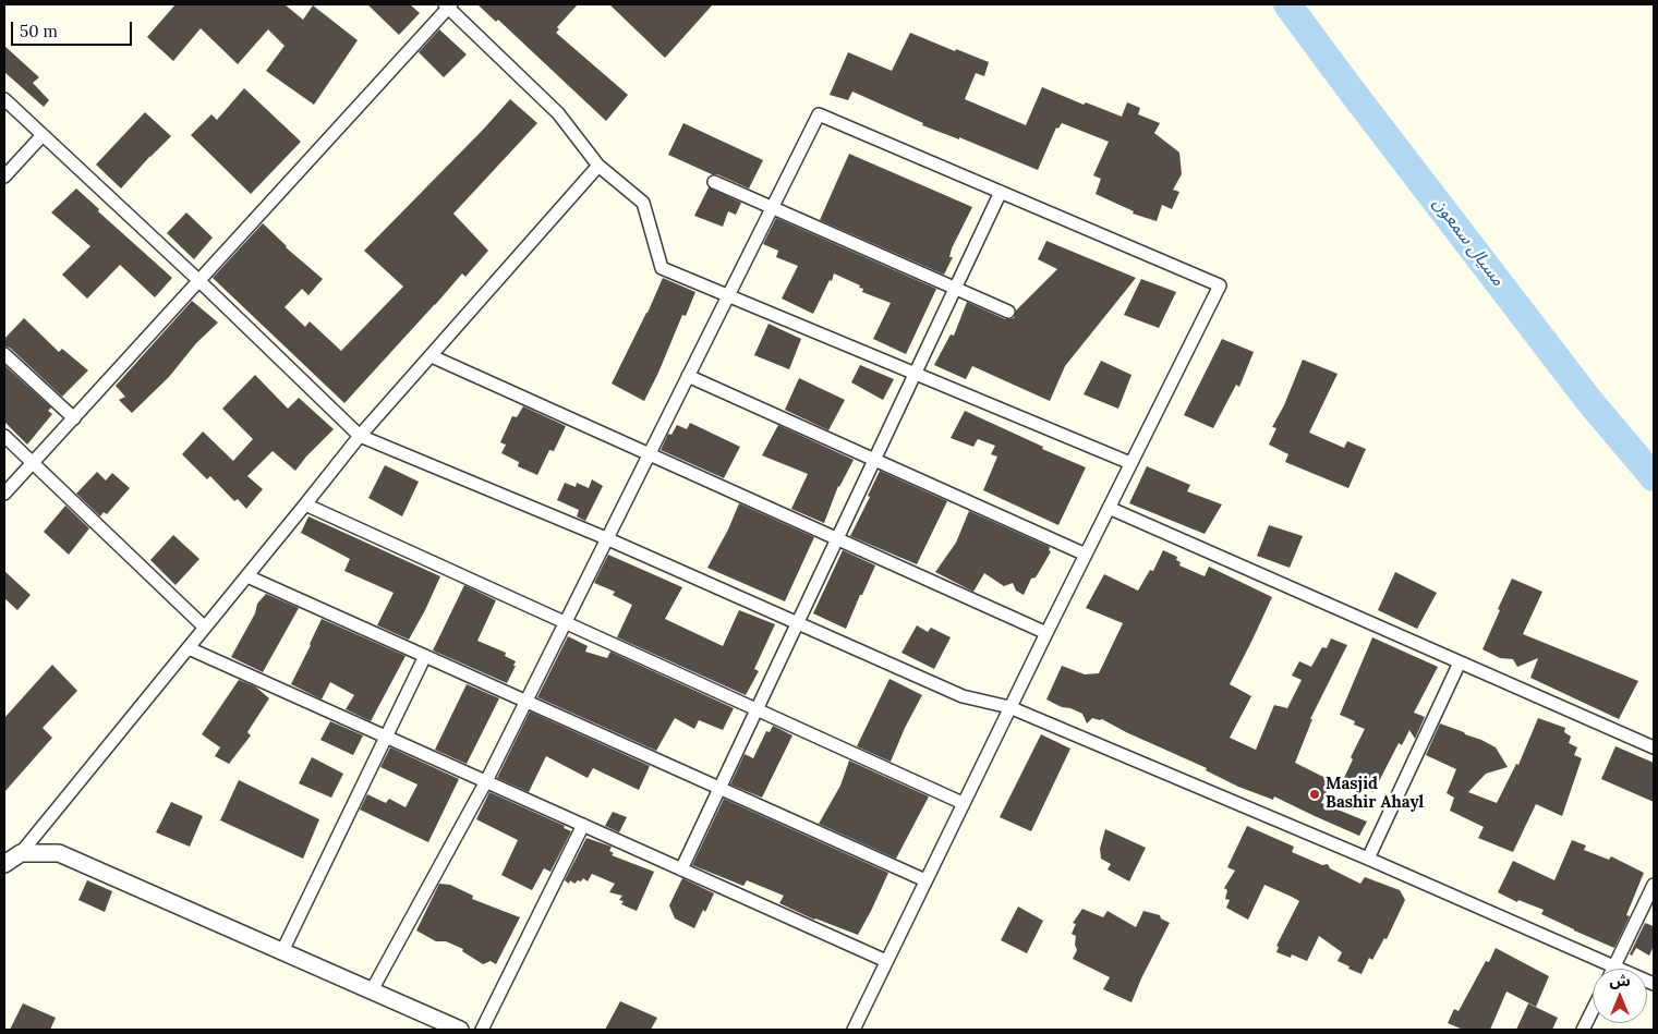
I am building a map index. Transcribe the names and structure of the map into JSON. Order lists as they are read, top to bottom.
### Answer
{
  "water": ["مسيال سمعون"],
  "places": ["Masjid Bashir Ahayl"],
  "scale_bar": "50 m",
  "north": "top"
}
